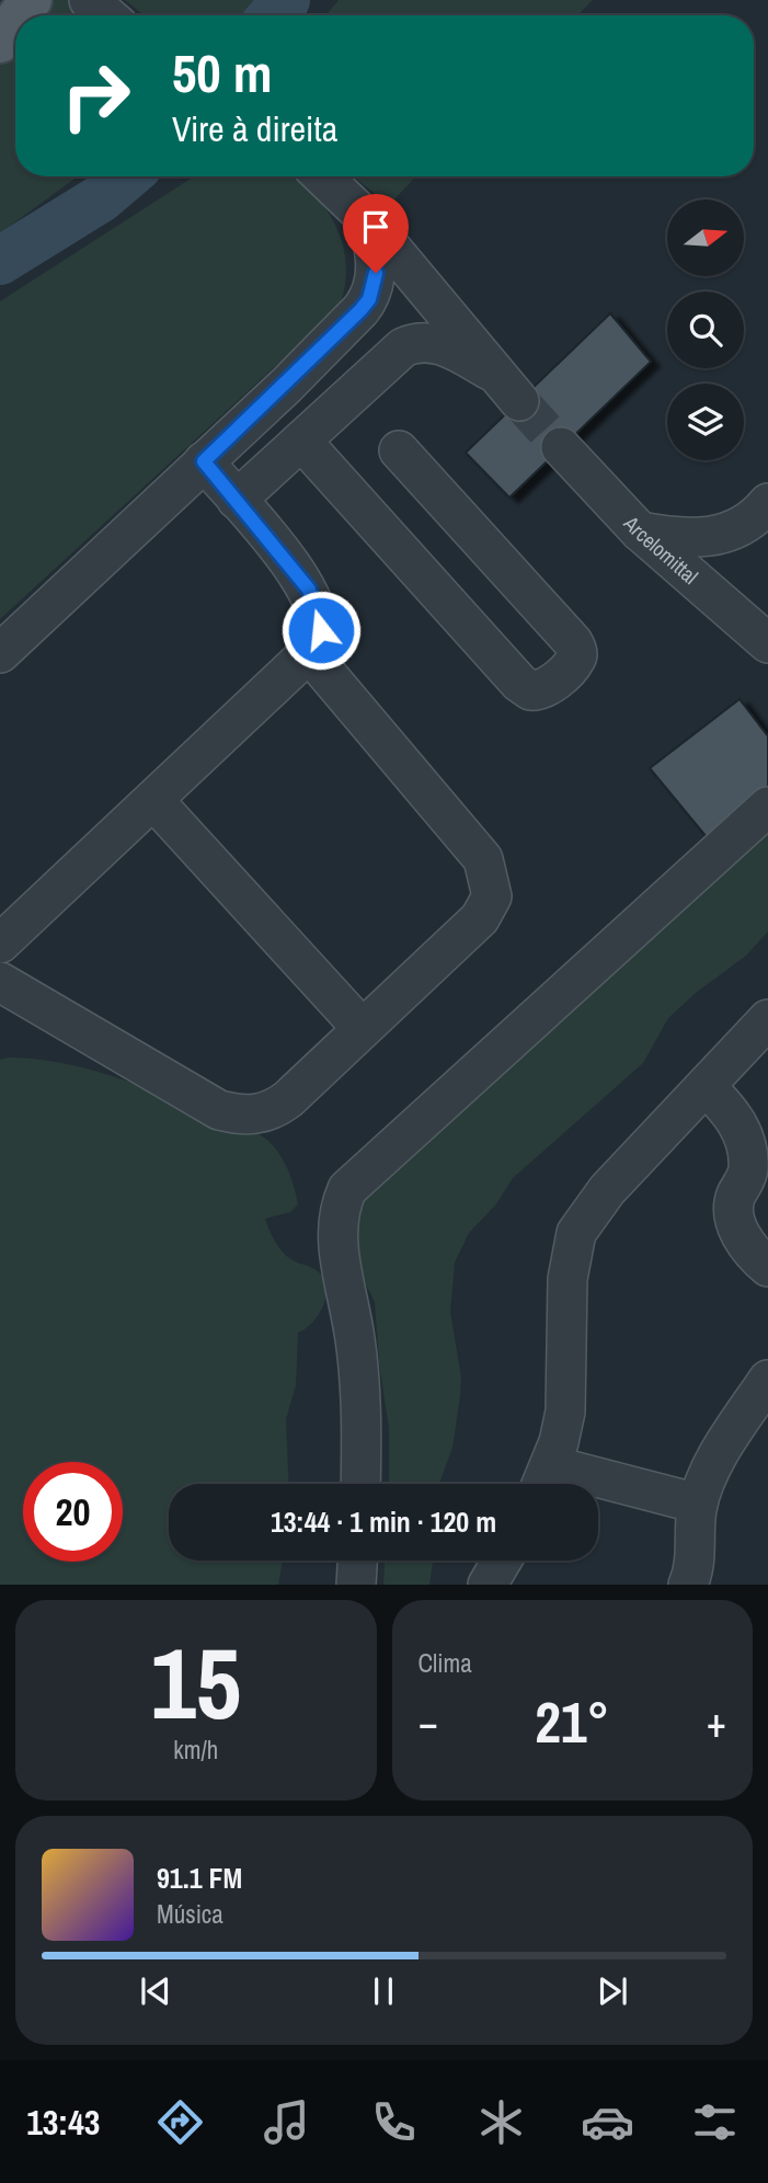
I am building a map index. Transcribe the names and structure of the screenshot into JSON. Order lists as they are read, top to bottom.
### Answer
{
  "streets": {
    "street": ["Arcelomittal"]
  },
  "north": "right",
  "page": {
    "turn": ["50 m", "Vire à direita"],
    "limit": "20",
    "trip": "13:44 · 1 min · 120 m",
    "tile": [
      ["15", "km/h"],
      "Clima"
    ],
    "heat": ["−", "21°", "+"],
    "song": ["91.1 FM", "Música"],
    "tabs": "13:43"
  }
}
